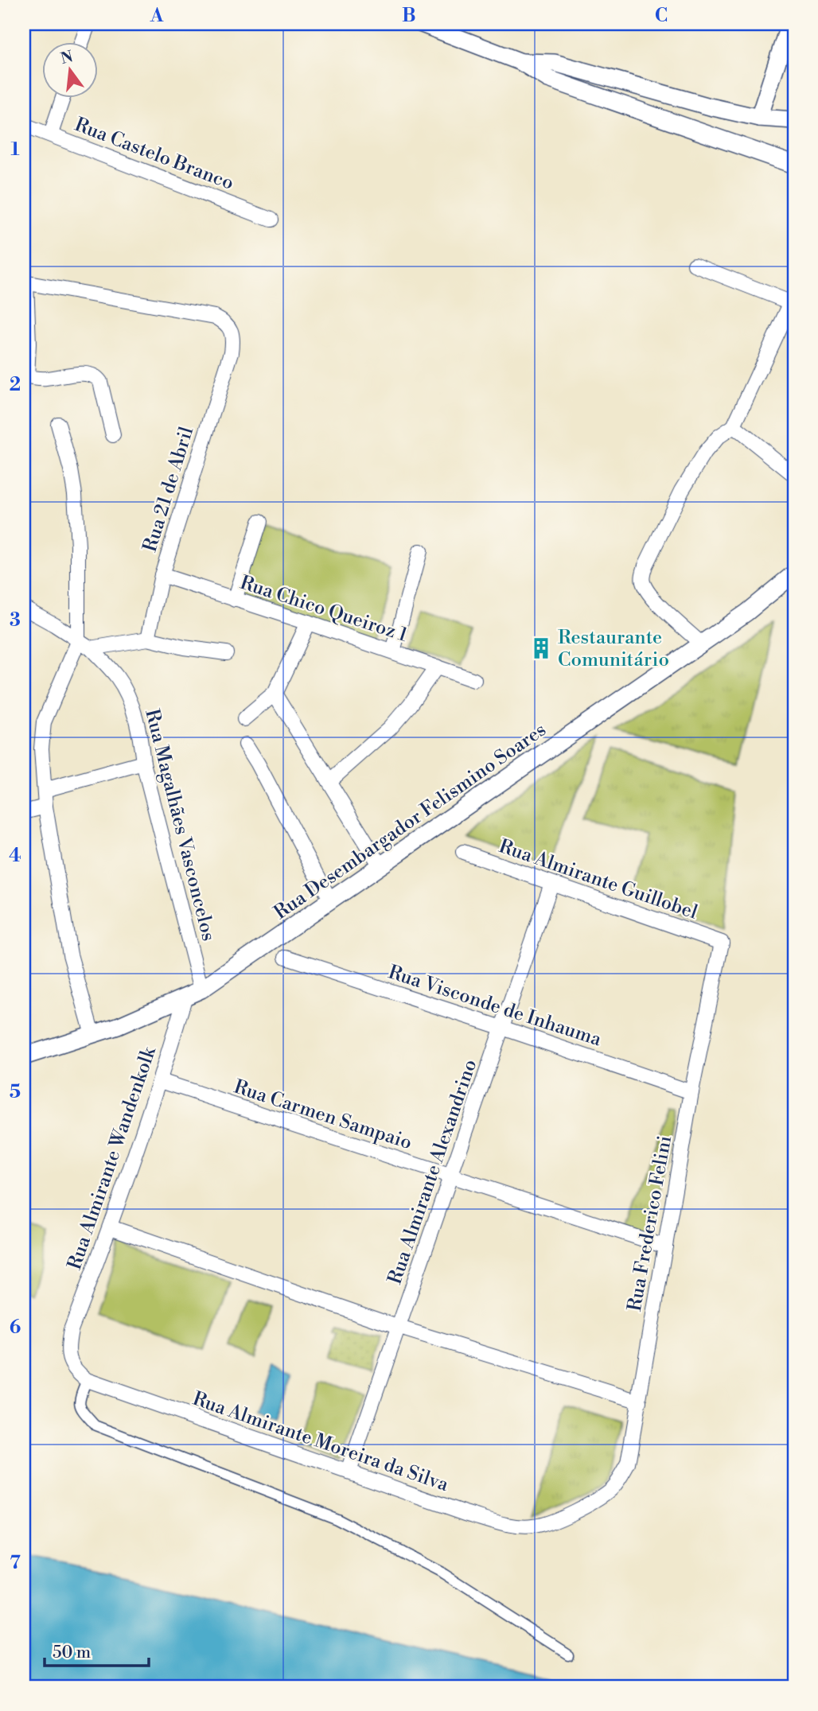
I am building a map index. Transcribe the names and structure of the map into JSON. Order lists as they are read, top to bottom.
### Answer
{
  "streets": {
    "street": [
      "Rua Castelo Branco",
      "Rua 21 de Abril",
      "Rua Chico Queiroz 1",
      "Rua Desembargador Felismino Soares",
      "Rua Magalhães Vasconcelos",
      "Rua Almirante Guillobel",
      "Rua Visconde de Inhauma",
      "Rua Carmen Sampaio",
      "Rua Almirante Wandenkolk",
      "Rua Almirante Alexandrino",
      "Rua Frederico Felini",
      "Rua Almirante Moreira da Silva"
    ]
  },
  "crossings": [
    ["Rua 21 de Abril", "Rua Chico Queiroz 1"],
    ["Rua Desembargador Felismino Soares", "Rua Magalhães Vasconcelos"],
    ["Rua Desembargador Felismino Soares", "Rua Almirante Wandenkolk"],
    ["Rua Almirante Guillobel", "Rua Almirante Alexandrino"],
    ["Rua Almirante Guillobel", "Rua Frederico Felini"],
    ["Rua Visconde de Inhauma", "Rua Almirante Alexandrino"],
    ["Rua Visconde de Inhauma", "Rua Frederico Felini"],
    ["Rua Carmen Sampaio", "Rua Almirante Wandenkolk"],
    ["Rua Carmen Sampaio", "Rua Almirante Alexandrino"],
    ["Rua Carmen Sampaio", "Rua Frederico Felini"],
    ["Rua Almirante Wandenkolk", "Rua Almirante Moreira da Silva"],
    ["Rua Almirante Alexandrino", "Rua Almirante Moreira da Silva"],
    ["Rua Frederico Felini", "Rua Almirante Moreira da Silva"]
  ],
  "places": {
    "building": ["Restaurante Comunitário"]
  },
  "scale_bar": "50 m",
  "north": "top",
  "grid": {
    "columns": ["A", "B", "C"],
    "rows": [
      "1",
      "2",
      "3",
      "4",
      "5",
      "6",
      "7"
    ]
  }
}
